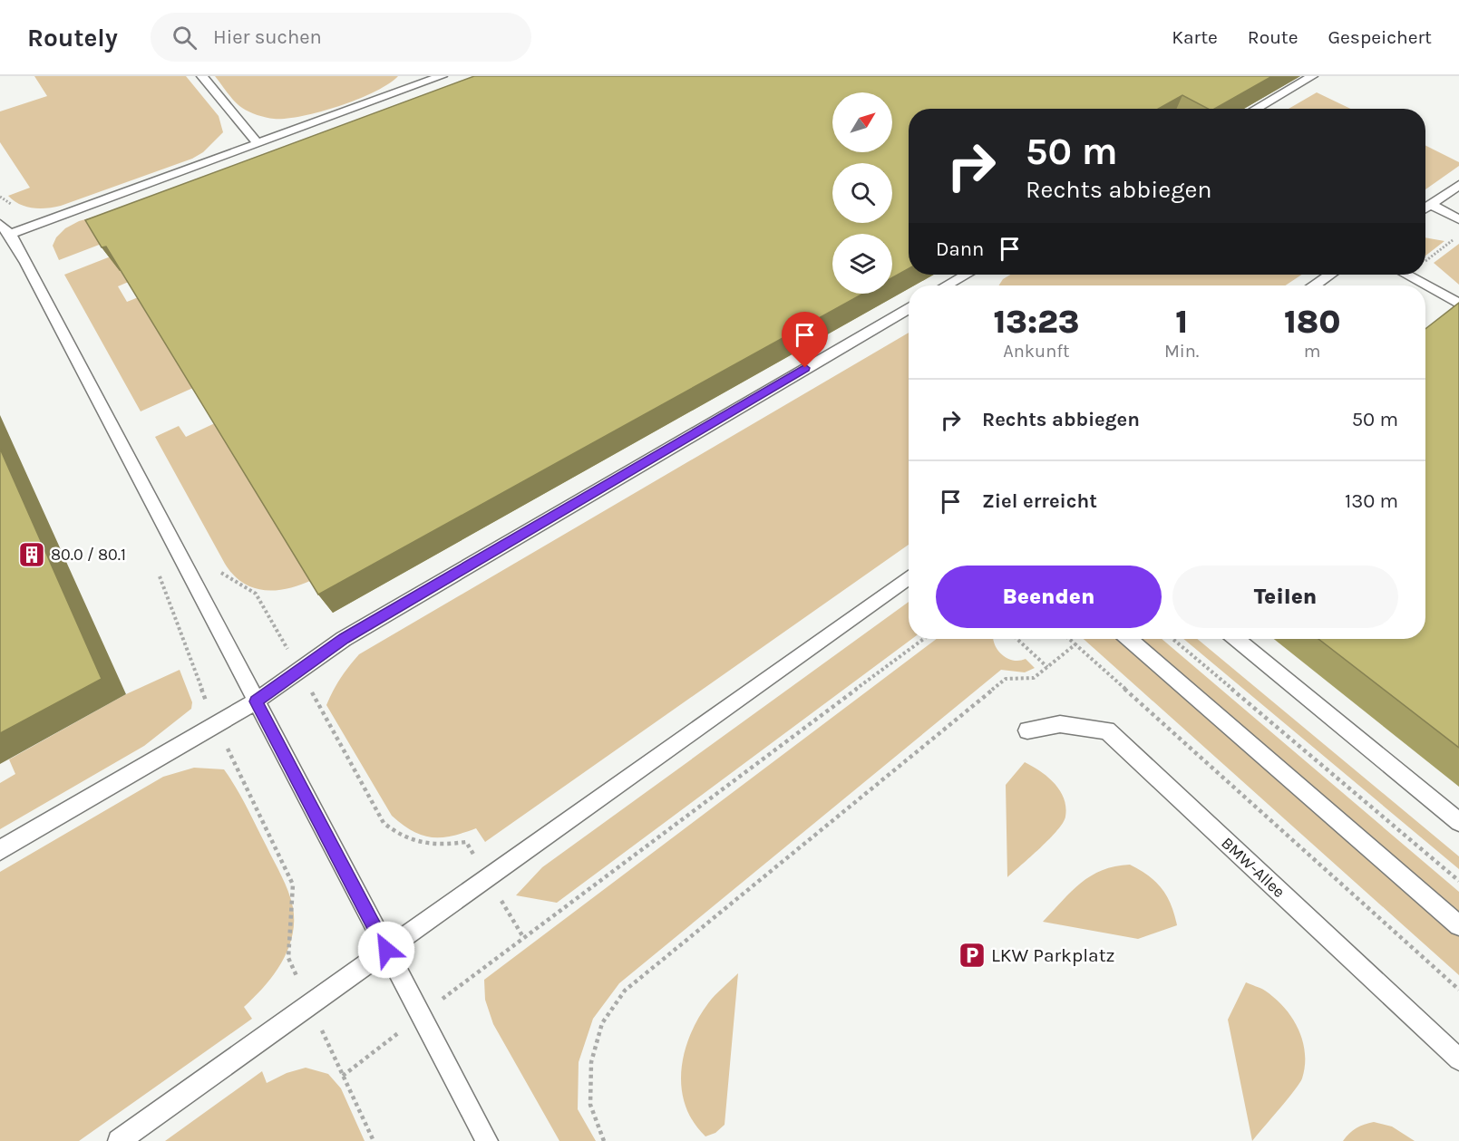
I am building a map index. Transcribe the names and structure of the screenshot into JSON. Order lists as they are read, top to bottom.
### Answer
{
  "streets": {
    "lane": ["BMW-Allee"]
  },
  "places": {
    "building": ["80.0 / 80.1"],
    "parking": ["LKW Parkplatz"]
  },
  "north": "top right",
  "page": {
    "header": "Routely",
    "search": "Hier suchen",
    "nav": ["Karte", "Route", "Gespeichert"],
    "turn": ["50 m", "Rechts abbiegen"],
    "then": "Dann",
    "eta": [
      "13:23",
      "Ankunft",
      "1",
      "Min.",
      "180",
      "m"
    ],
    "list": [
      {
        "name": "Rechts abbiegen",
        "value": "50 m"
      },
      {
        "name": "Ziel erreicht",
        "value": "130 m"
      }
    ],
    "buttons": ["Beenden", "Teilen"]
  }
}
